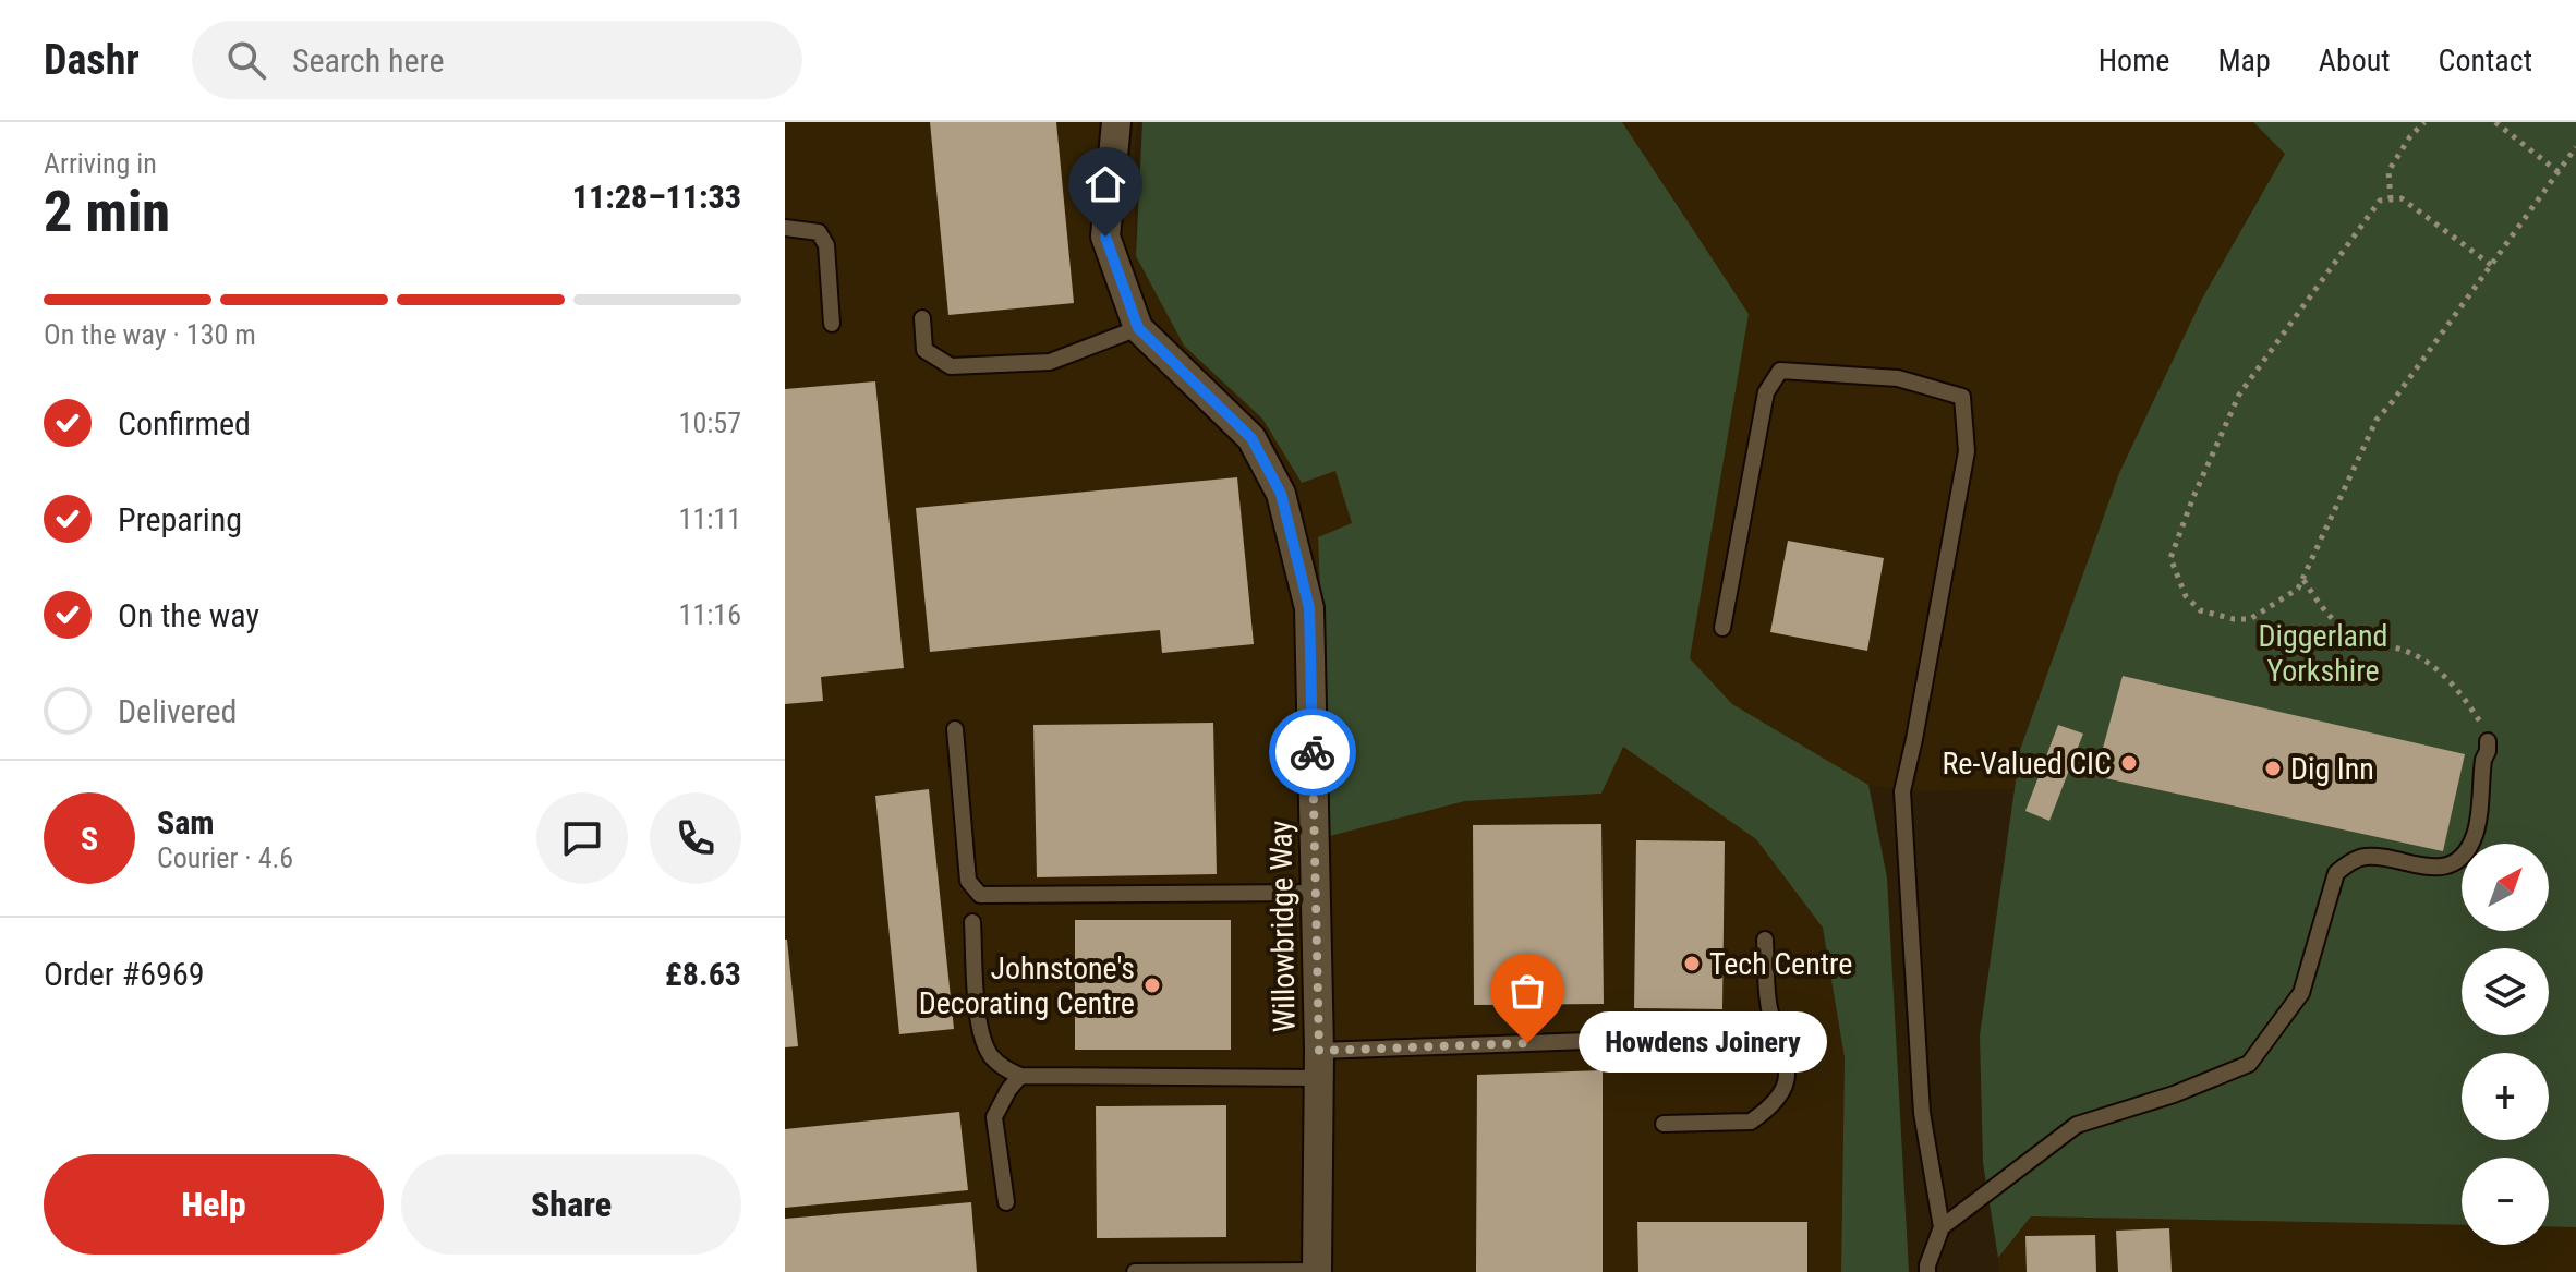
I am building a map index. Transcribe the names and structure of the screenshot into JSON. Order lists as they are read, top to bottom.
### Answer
{
  "streets": {
    "street": ["Willowbridge Way"]
  },
  "parks": ["Diggerland Yorkshire"],
  "places": [
    "Re-Valued CIC",
    "Dig Inn",
    "Tech Centre",
    "Johnstone's Decorating Centre",
    "Howdens Joinery"
  ],
  "north": "top right",
  "page": {
    "header": "Dashr",
    "search": "Search here",
    "nav": [
      "Home",
      "Map",
      "About",
      "Contact"
    ],
    "heading": ["2 min", "Arriving in", "11:28–11:33"],
    "panel": [
      "Sam",
      "Courier · 4.6",
      "Order #6969",
      "£8.63"
    ],
    "bar": "On the way · 130 m",
    "list": [
      ["Confirmed", "10:57"],
      ["Preparing", "11:11"],
      ["On the way", "11:16"],
      "Delivered"
    ],
    "round": "S",
    "map_buttons": ["+", "−"],
    "bubble": "Howdens Joinery",
    "buttons": ["Help", "Share"]
  }
}
